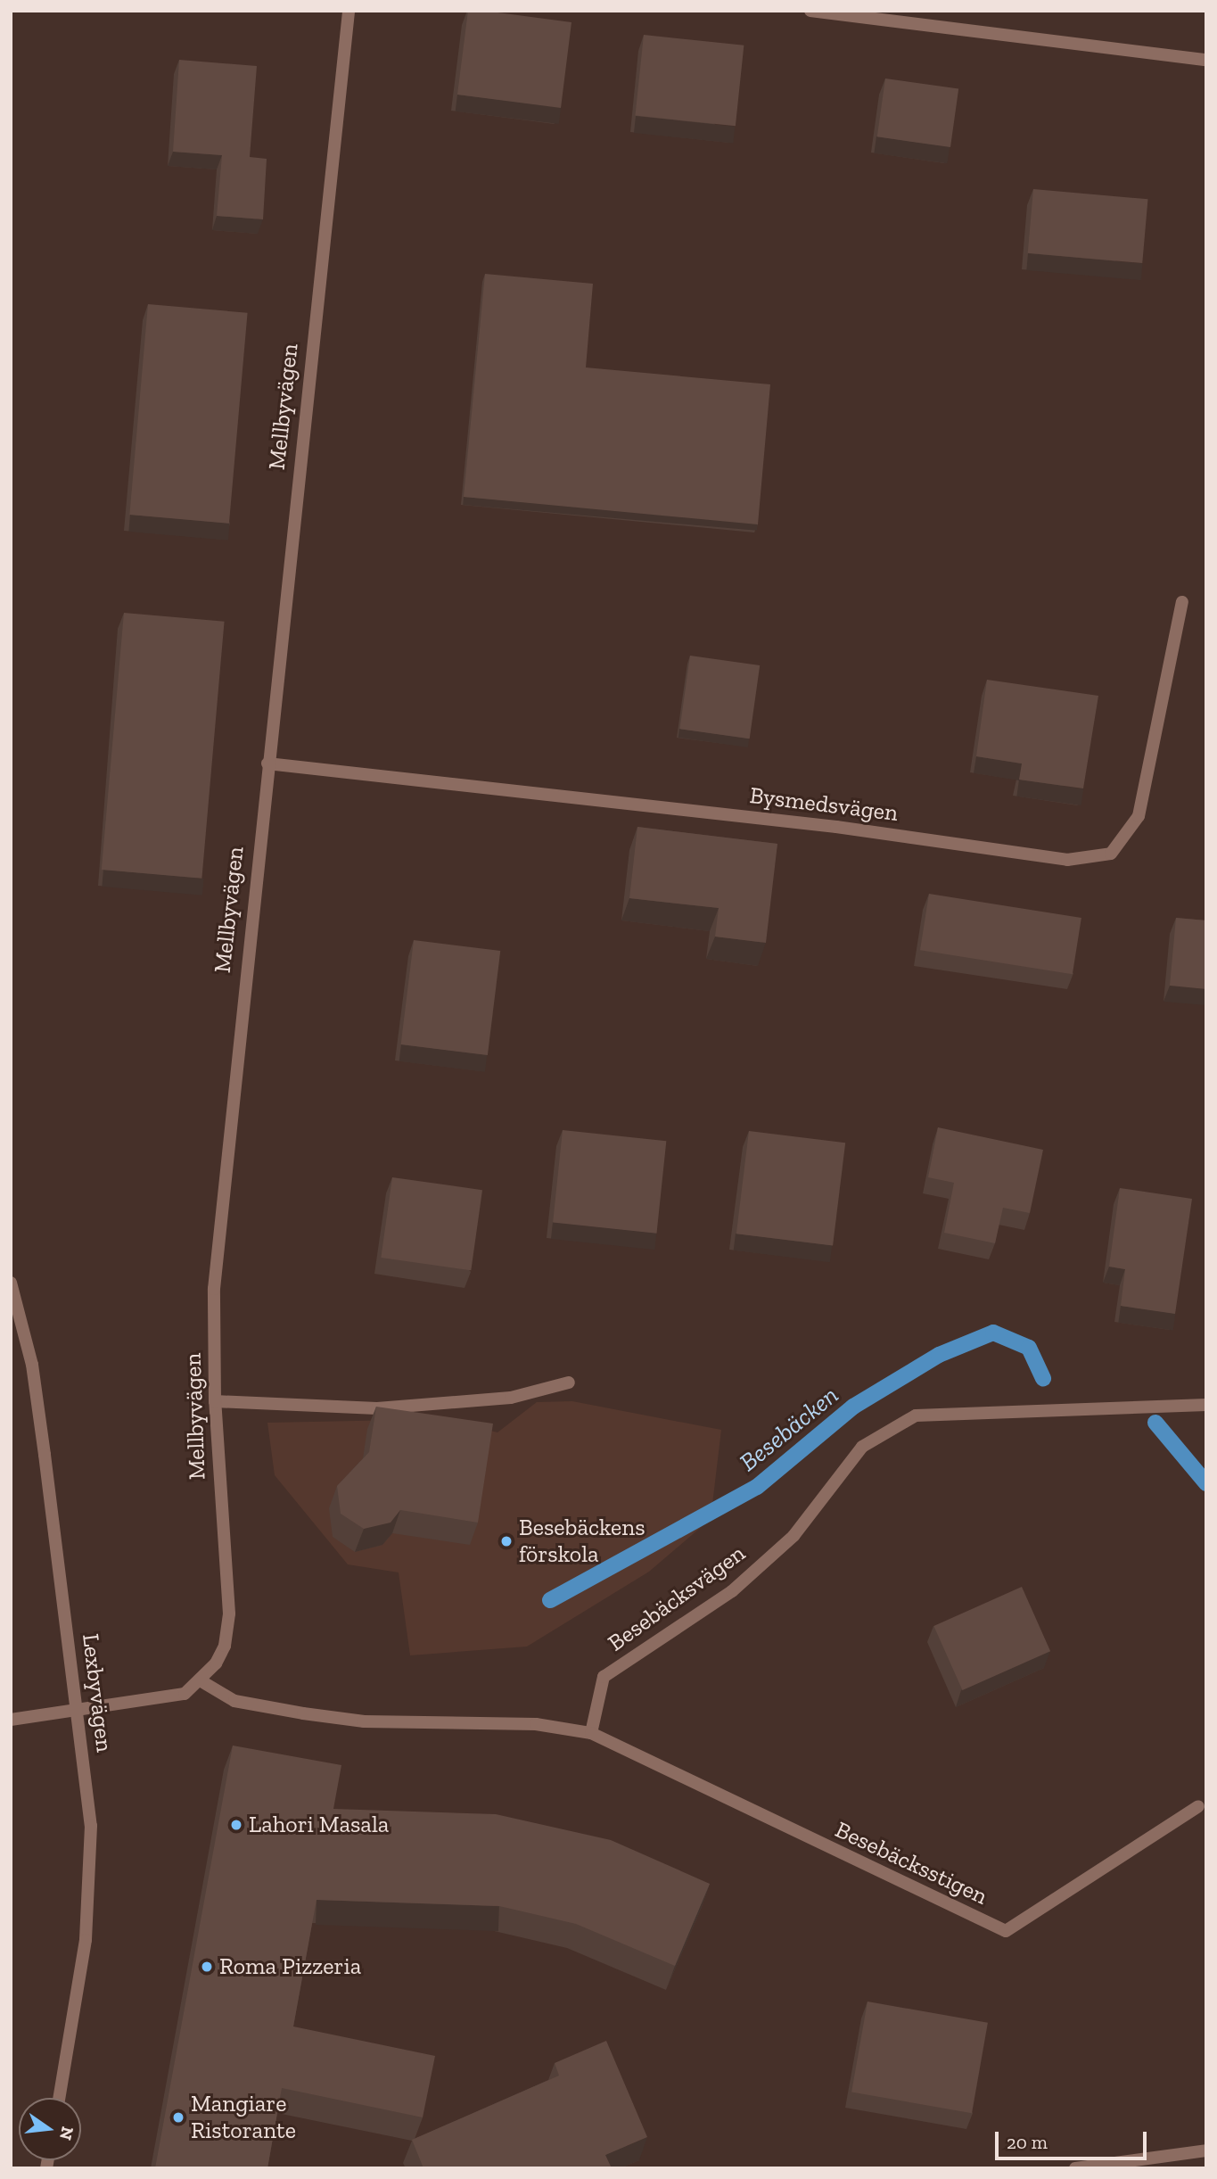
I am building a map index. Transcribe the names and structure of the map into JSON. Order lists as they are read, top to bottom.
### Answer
{
  "streets": {
    "street": [
      "Mellbyvägen",
      "Bysmedsvägen",
      "Besebäcksvägen",
      "Lexbyvägen",
      "Besebäcksstigen"
    ]
  },
  "crossings": [
    ["Mellbyvägen", "Bysmedsvägen"],
    ["Besebäcksvägen", "Besebäcksstigen"]
  ],
  "water": ["Besebäcken"],
  "places": [
    "Besebäckens förskola",
    "Lahori Masala",
    "Roma Pizzeria",
    "Mangiare Ristorante"
  ],
  "scale_bar": "20 m",
  "north": "right"
}
